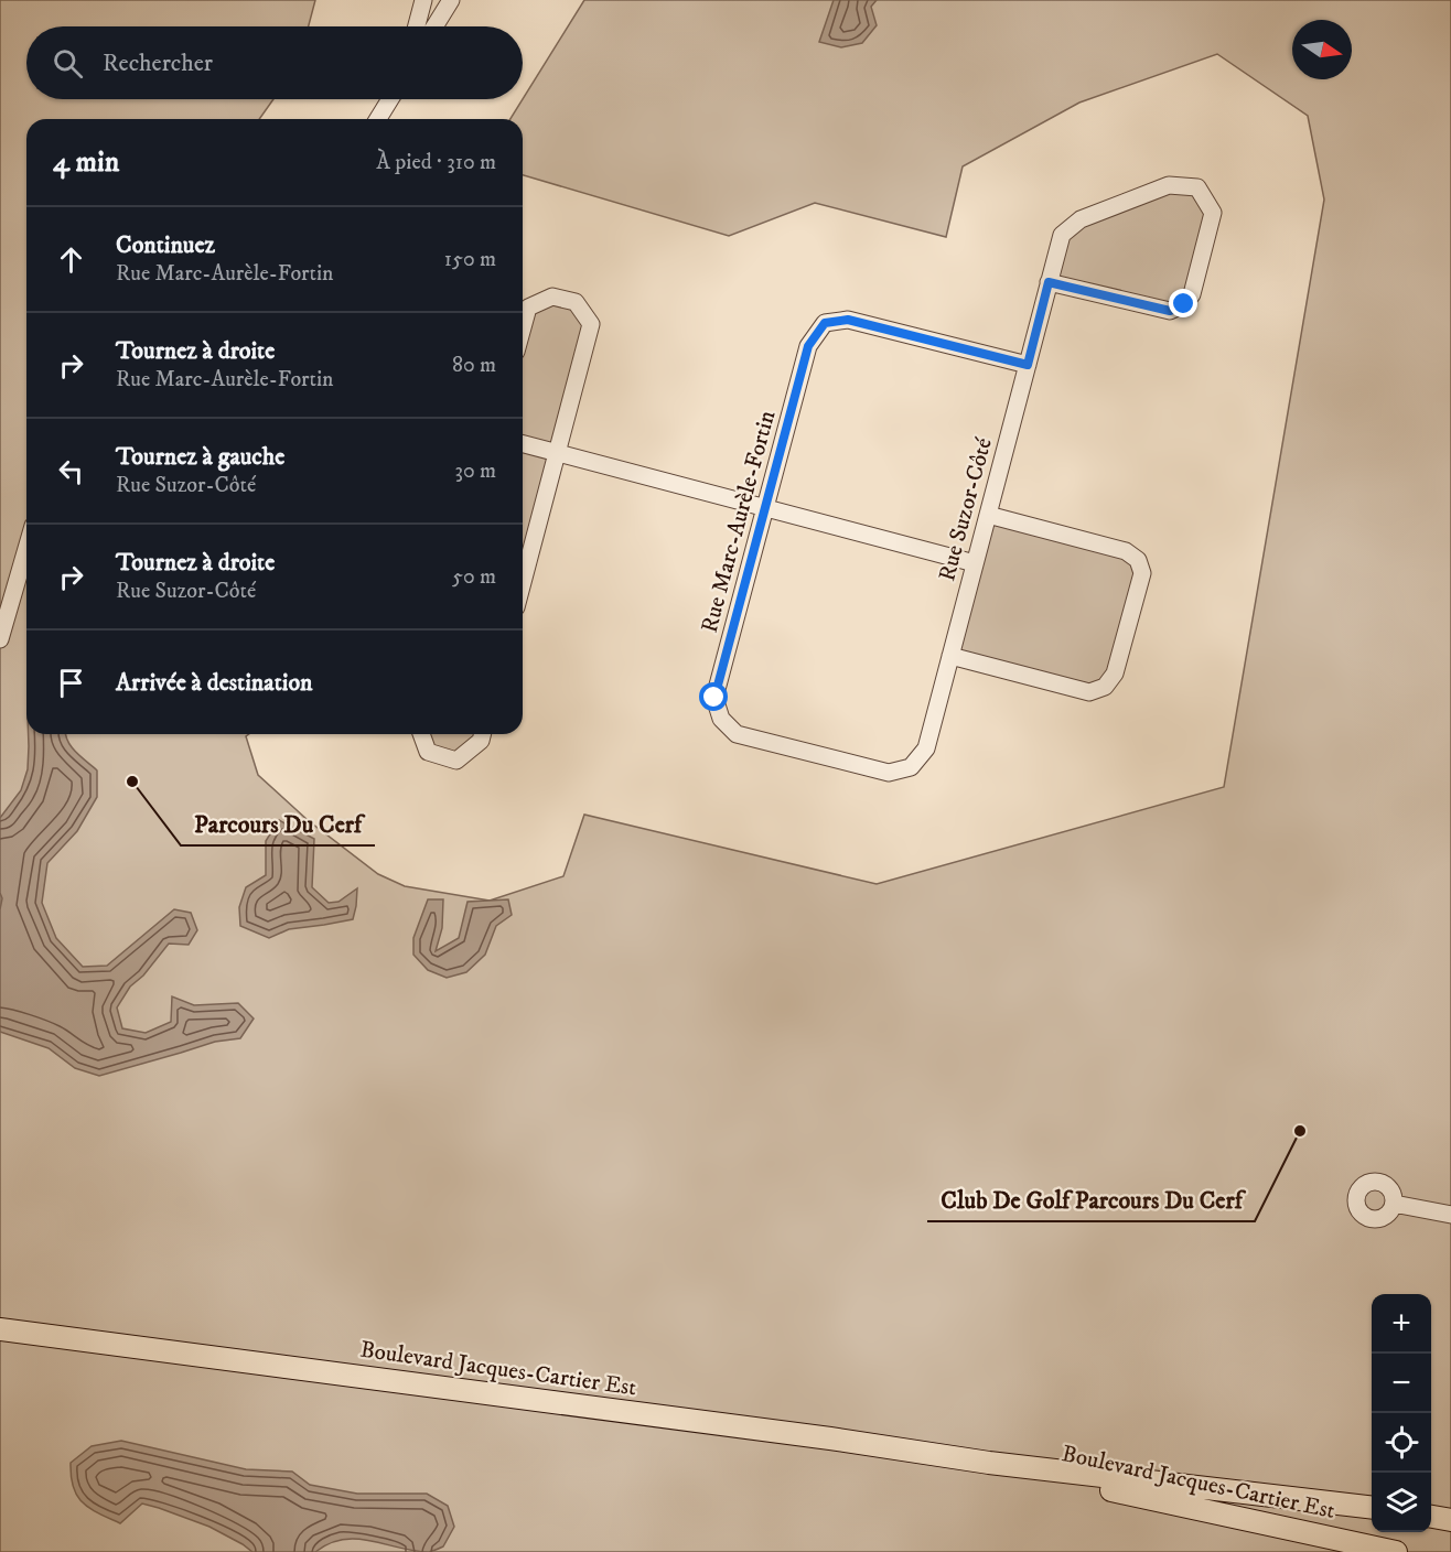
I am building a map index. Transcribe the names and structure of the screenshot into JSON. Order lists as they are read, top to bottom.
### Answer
{
  "streets": {
    "main road": ["Boulevard Jacques-Cartier Est"],
    "street": ["Rue Suzor-Côté", "Rue Marc-Aurèle-Fortin"]
  },
  "crossings": [
    ["Rue Suzor-Côté", "Rue Marc-Aurèle-Fortin"]
  ],
  "places": ["Parcours Du Cerf", "Club De Golf Parcours Du Cerf"],
  "north": "right",
  "page": {
    "search": "Rechercher",
    "heading": ["4 min", "À pied · 310 m"],
    "list": [
      ["Continuez", "Rue Marc-Aurèle-Fortin", "150 m"],
      ["Tournez à droite", "Rue Marc-Aurèle-Fortin", "80 m"],
      ["Tournez à gauche", "Rue Suzor-Côté", "30 m"],
      ["Tournez à droite", "Rue Suzor-Côté", "50 m"],
      "Arrivée à destination"
    ],
    "map_buttons": ["+", "−"]
  }
}
